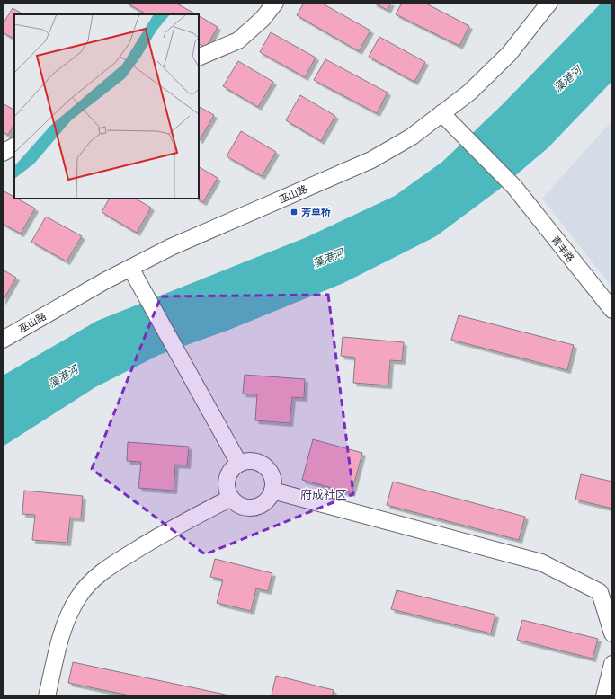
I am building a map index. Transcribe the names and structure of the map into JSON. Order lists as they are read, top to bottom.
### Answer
{
  "streets": {
    "street": ["巫山路", "青丰路"]
  },
  "crossings": [
    ["巫山路", "青丰路"]
  ],
  "districts": ["府成社区"],
  "water": ["藻港河"],
  "places": {
    "transit": ["芳草桥"]
  }
}
